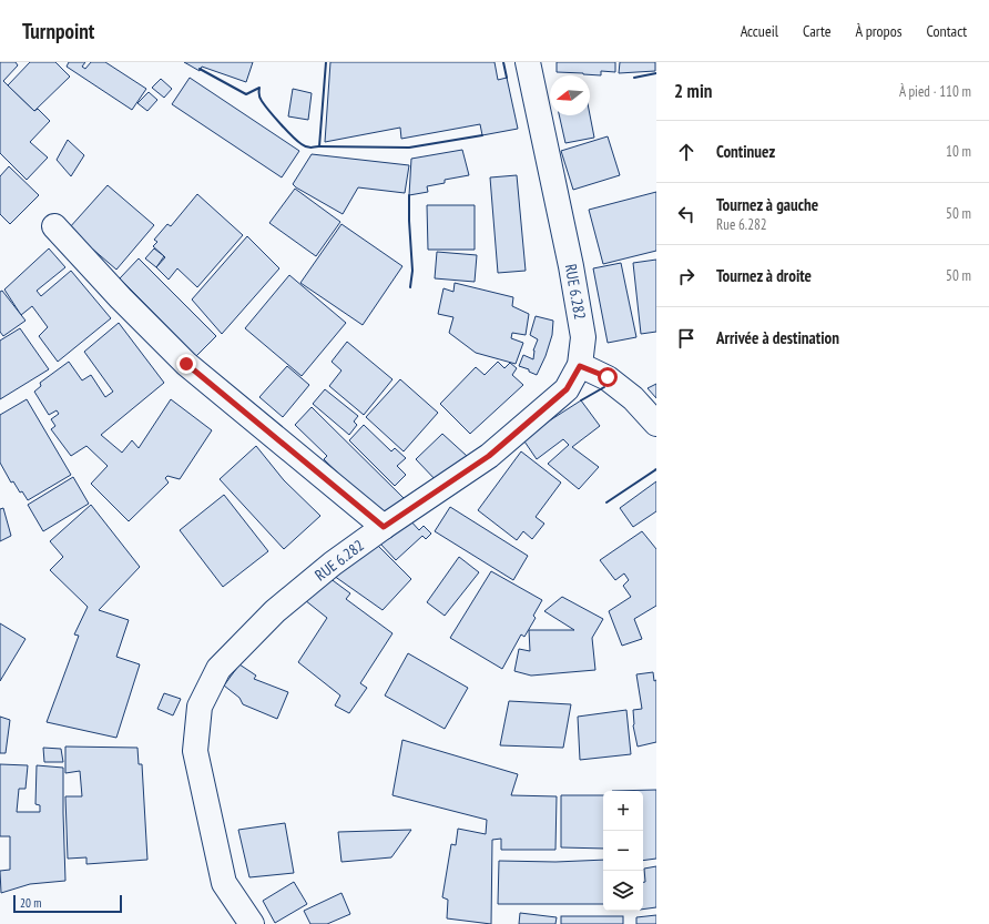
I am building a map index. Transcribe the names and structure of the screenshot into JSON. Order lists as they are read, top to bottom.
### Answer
{
  "streets": {
    "street": ["RUE 6.282"]
  },
  "scale_bar": "20 m",
  "north": "left",
  "page": {
    "header": "Turnpoint",
    "nav": [
      "Accueil",
      "Carte",
      "À propos",
      "Contact"
    ],
    "heading": ["2 min", "À pied · 110 m"],
    "list": [
      ["Continuez", "10 m"],
      ["Tournez à gauche", "Rue 6.282", "50 m"],
      ["Tournez à droite", "50 m"],
      "Arrivée à destination"
    ],
    "map_buttons": ["+", "−"],
    "scale": "20 m"
  }
}
